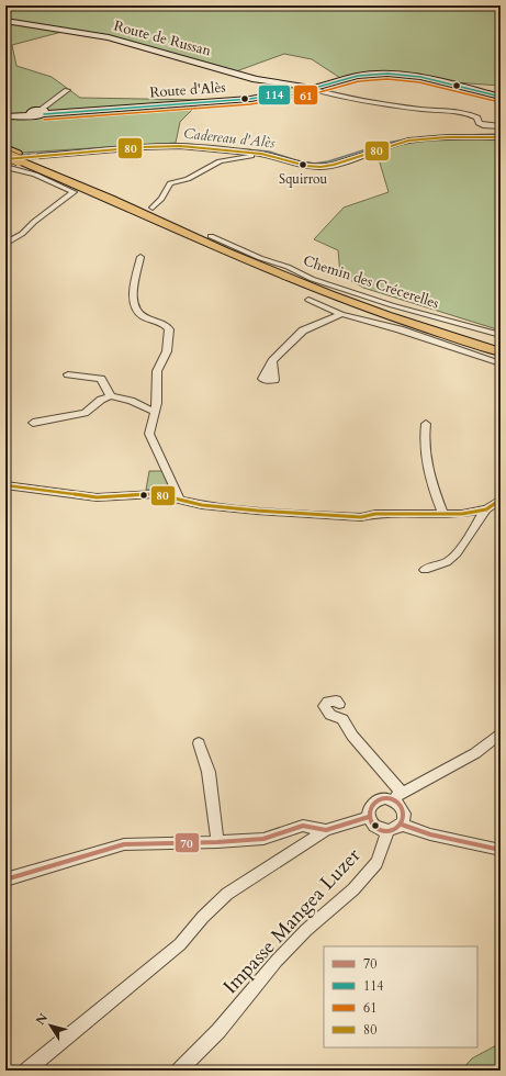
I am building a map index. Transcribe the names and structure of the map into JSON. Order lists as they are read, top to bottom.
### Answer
{
  "streets": {
    "main road": ["Route de Russan", "Route d'Alès"],
    "street": ["Chemin des Crécerelles", "Impasse Mangea Luzer"]
  },
  "crossings": [
    ["Route de Russan", "Route d'Alès"]
  ],
  "water": ["Cadereau d'Alès"],
  "places": ["Squirrou"],
  "lines": [
    "transit line 114",
    "transit line 61",
    "transit line 80",
    "transit line 70"
  ],
  "legend": [
    "70",
    "114",
    "61",
    "80"
  ],
  "north": "top left"
}
